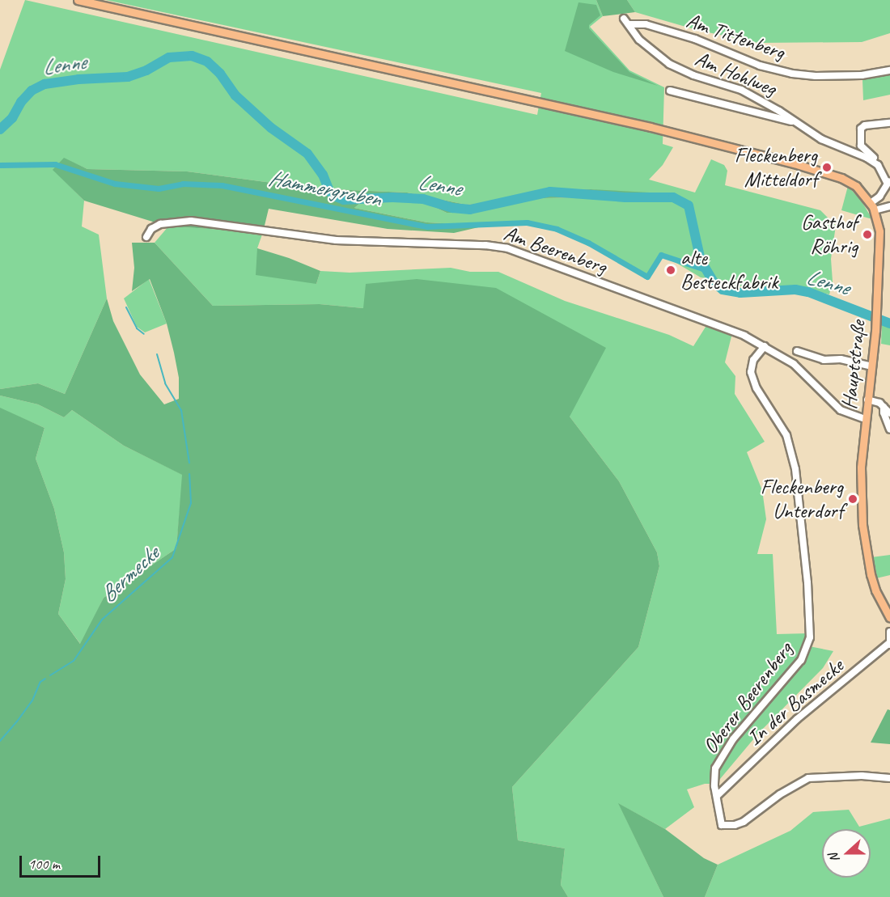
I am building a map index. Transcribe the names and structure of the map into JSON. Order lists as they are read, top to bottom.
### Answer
{
  "streets": {
    "main road": ["Hauptstraße"],
    "street": [
      "Am Tittenberg",
      "Am Hohlweg",
      "Am Beerenberg",
      "Oberer Beerenberg",
      "In der Basmecke"
    ]
  },
  "crossings": [
    ["Am Tittenberg", "Am Hohlweg"],
    ["Am Beerenberg", "Hauptstraße"],
    ["Am Beerenberg", "Oberer Beerenberg"],
    ["Oberer Beerenberg", "In der Basmecke"]
  ],
  "water": ["Lenne", "Hammergraben", "Bermecke"],
  "places": [
    "Fleckenberg Mitteldorf",
    "Gasthof Röhrig",
    "alte Besteckfabrik",
    "Fleckenberg Unterdorf"
  ],
  "scale_bar": "100 m",
  "north": "left"
}
